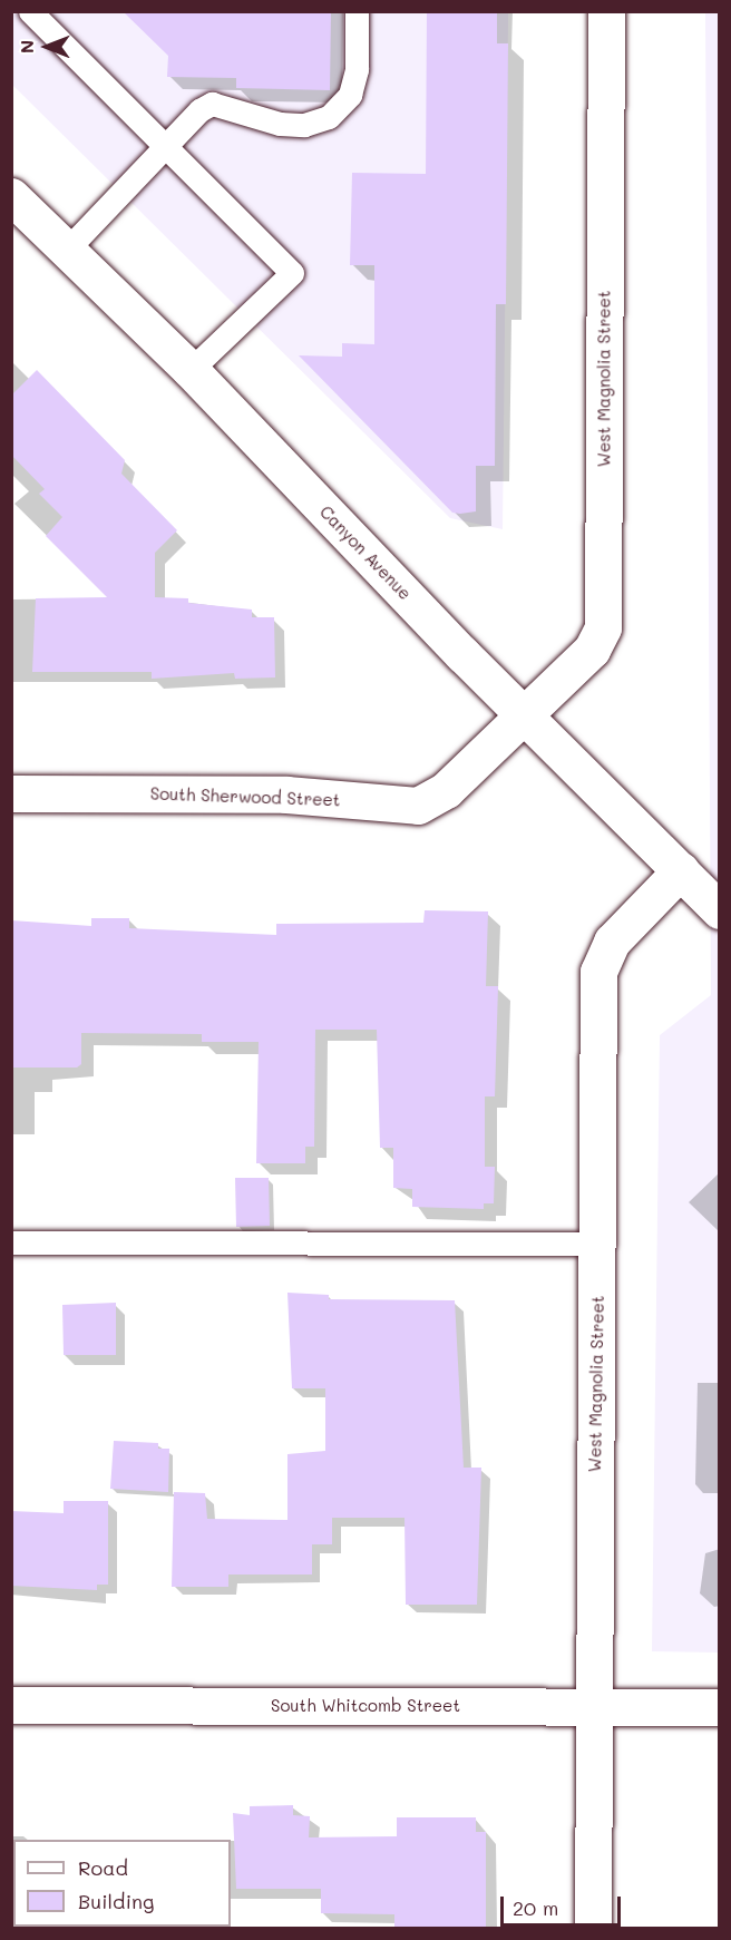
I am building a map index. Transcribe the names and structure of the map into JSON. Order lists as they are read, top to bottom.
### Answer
{
  "streets": {
    "street": [
      "West Magnolia Street",
      "Canyon Avenue",
      "South Sherwood Street",
      "South Whitcomb Street"
    ]
  },
  "crossings": [
    ["West Magnolia Street", "Canyon Avenue"],
    ["West Magnolia Street", "South Sherwood Street"],
    ["West Magnolia Street", "South Whitcomb Street"],
    ["Canyon Avenue", "South Sherwood Street"]
  ],
  "legend": ["Road", "Building"],
  "scale_bar": "20 m",
  "north": "left"
}
